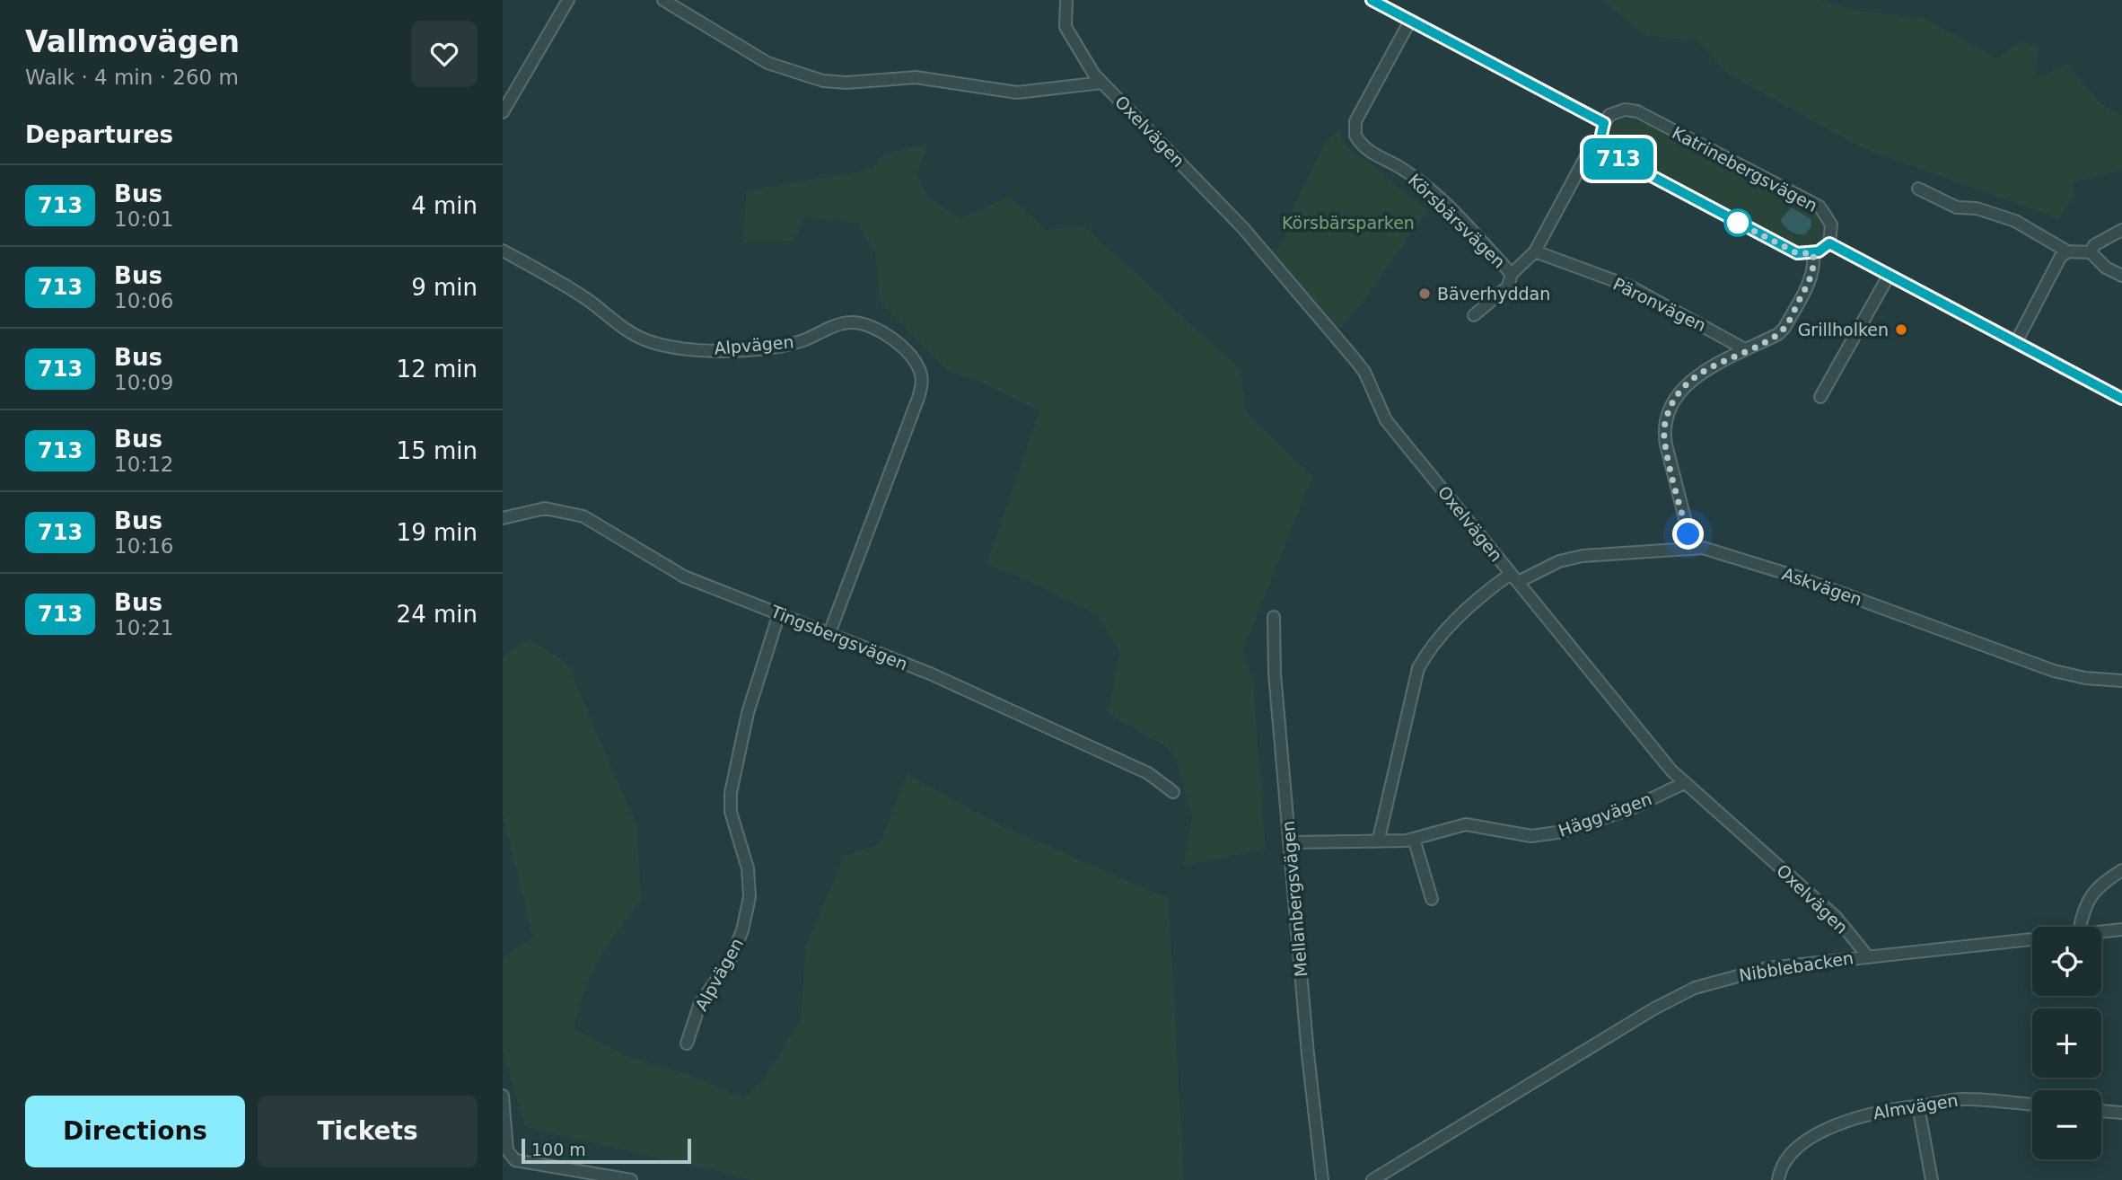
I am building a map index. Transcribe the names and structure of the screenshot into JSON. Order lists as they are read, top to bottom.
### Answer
{
  "streets": {
    "street": [
      "Oxelvägen",
      "Katrinebergsvägen",
      "Körsbärsvägen",
      "Päronvägen",
      "Alpvägen",
      "Askvägen",
      "Tingsbergsvägen",
      "Häggvägen",
      "Mellanbergsvägen",
      "Nibblebacken",
      "Almvägen"
    ]
  },
  "crossings": [
    ["Oxelvägen", "Askvägen"],
    ["Oxelvägen", "Häggvägen"],
    ["Oxelvägen", "Nibblebacken"],
    ["Alpvägen", "Tingsbergsvägen"],
    ["Askvägen", "Häggvägen"],
    ["Häggvägen", "Mellanbergsvägen"]
  ],
  "parks": ["Körsbärsparken"],
  "places": ["Bäverhyddan", "Grillholken"],
  "lines": ["bus line 713"],
  "scale_bar": "100 m",
  "page": {
    "heading": [
      ["Vallmovägen", "Walk · 4 min · 260 m"],
      "Departures"
    ],
    "on_map": "713",
    "list": [
      {
        "mark": "713",
        "name": "Bus",
        "note": "10:01",
        "value": "4 min"
      },
      {
        "mark": "713",
        "name": "Bus",
        "note": "10:06",
        "value": "9 min"
      },
      {
        "mark": "713",
        "name": "Bus",
        "note": "10:09",
        "value": "12 min"
      },
      {
        "mark": "713",
        "name": "Bus",
        "note": "10:12",
        "value": "15 min"
      },
      {
        "mark": "713",
        "name": "Bus",
        "note": "10:16",
        "value": "19 min"
      },
      {
        "mark": "713",
        "name": "Bus",
        "note": "10:21",
        "value": "24 min"
      }
    ],
    "map_buttons": ["+", "−"],
    "buttons": ["Directions", "Tickets"],
    "scale": "100 m"
  }
}
